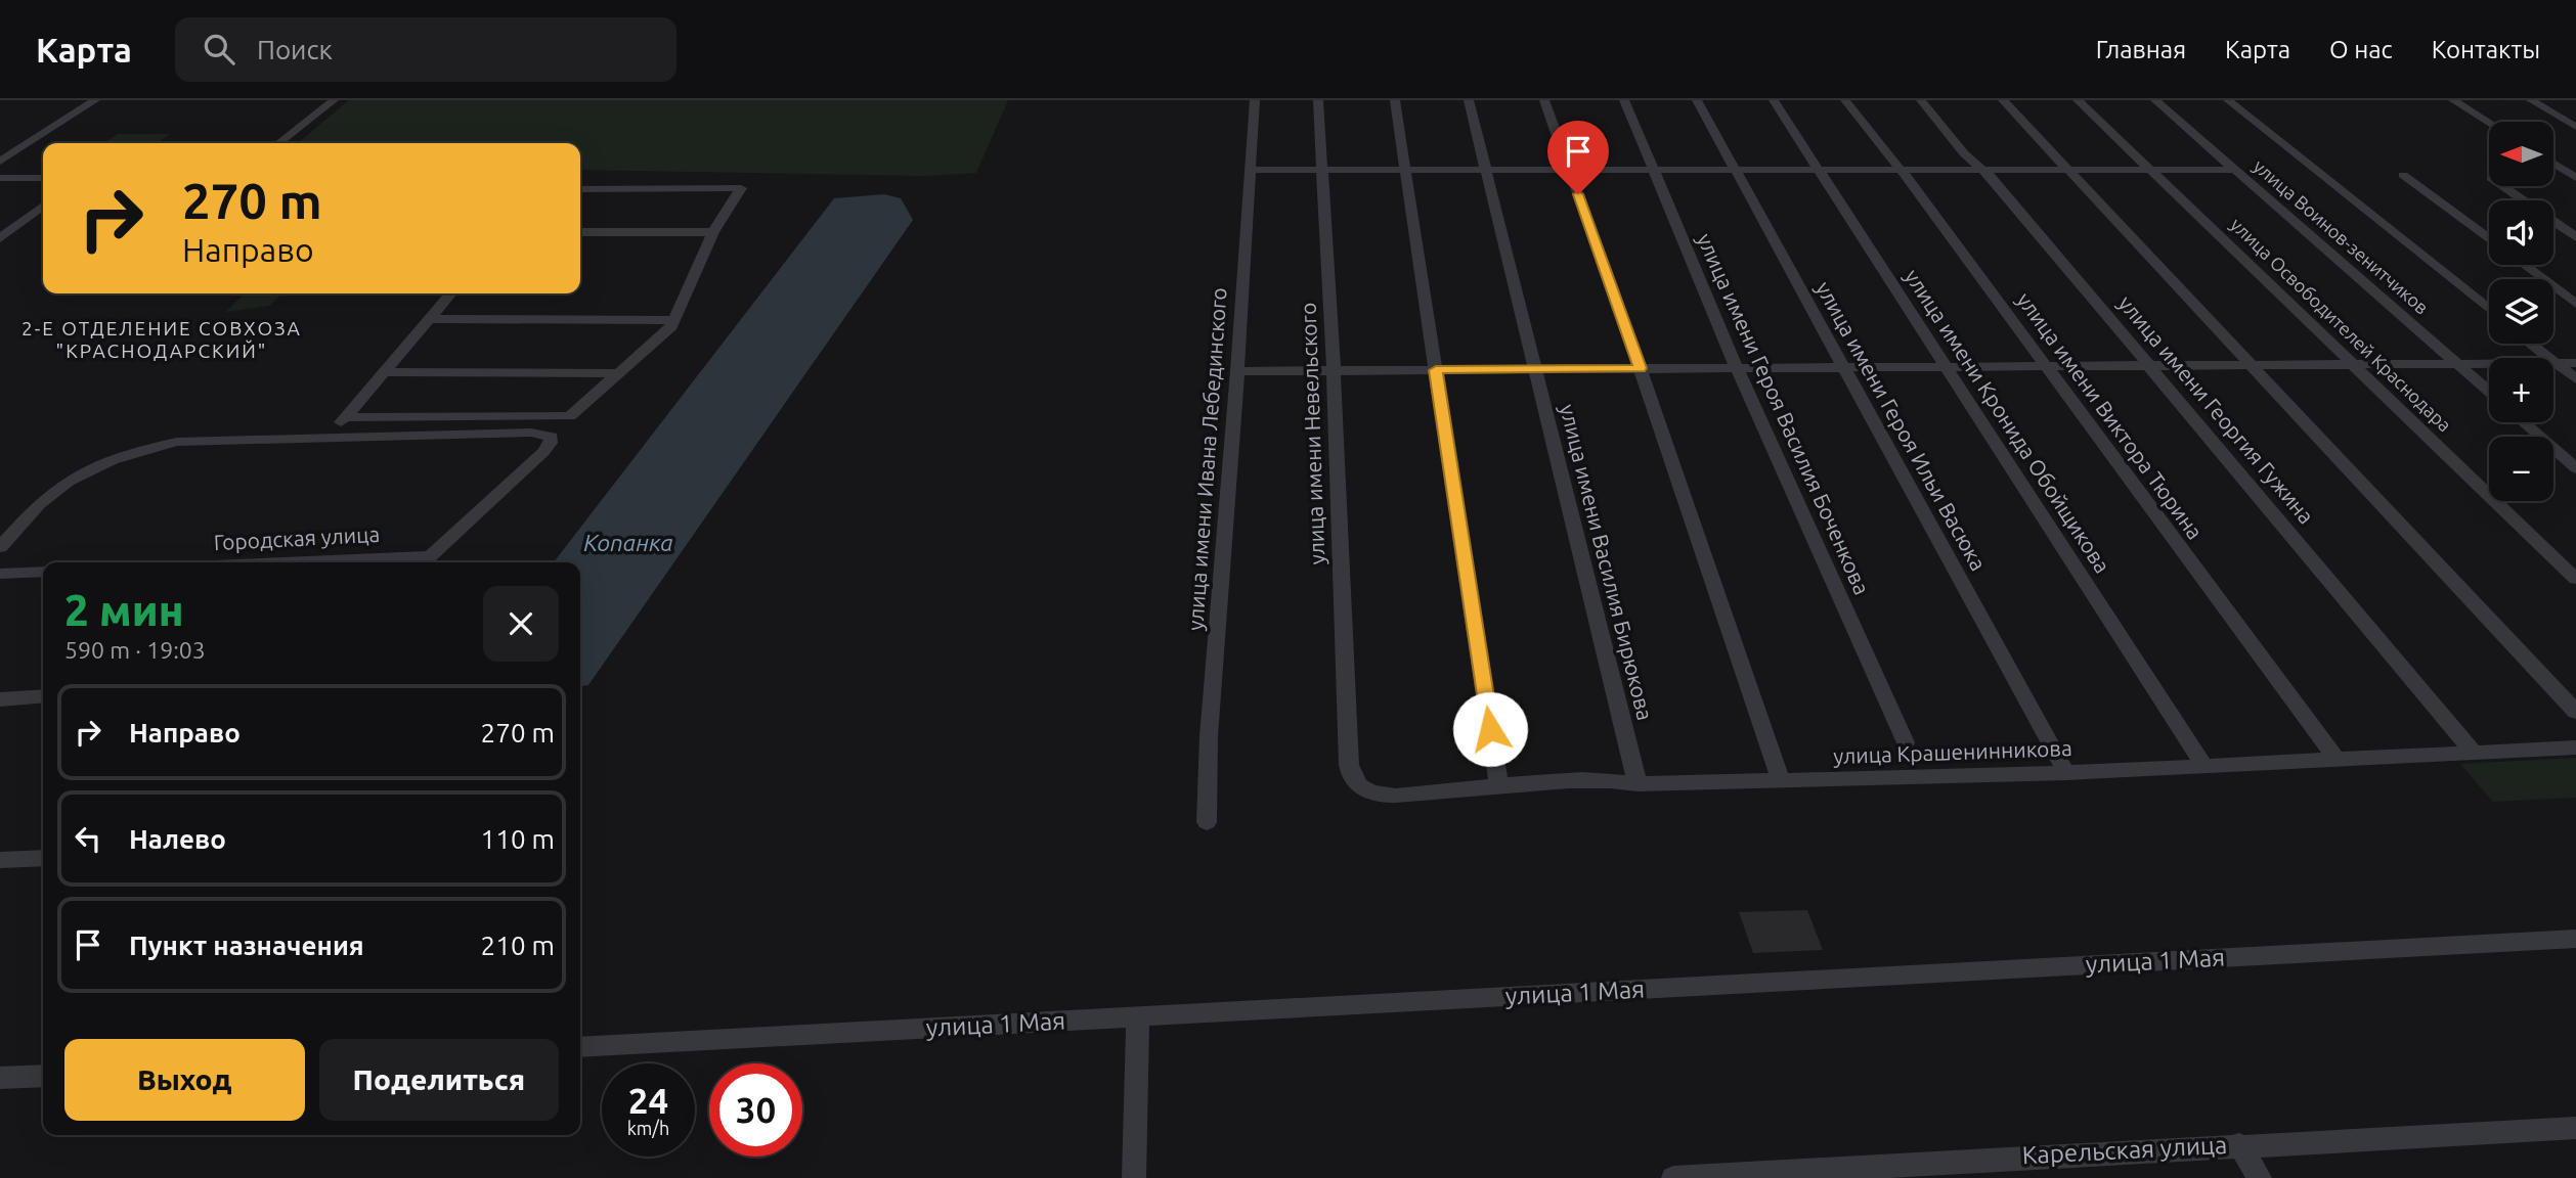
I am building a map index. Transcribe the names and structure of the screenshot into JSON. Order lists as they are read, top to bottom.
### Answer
{
  "streets": {
    "street": [
      "улица Воинов-зенитчиков",
      "улица Освободителей Краснодара",
      "улица имени Георгия Гужина",
      "улица имени Героя Василия Боченкова",
      "улица имени Виктора Тюрина",
      "улица имени Кронида Обойщикова",
      "улица имени Героя Ильи Васюка",
      "улица имени Невельского",
      "улица имени Ивана Лебединского",
      "Городская улица",
      "улица имени Василия Бирюкова",
      "улица Крашенинникова",
      "улица 1 Мая",
      "Карельская улица"
    ]
  },
  "crossings": [
    ["улица имени Георгия Гужина", "улица Крашенинникова"],
    ["улица имени Виктора Тюрина", "улица Крашенинникова"],
    ["улица имени Кронида Обойщикова", "улица Крашенинникова"],
    ["улица имени Героя Ильи Васюка", "улица Крашенинникова"],
    ["улица имени Невельского", "улица Крашенинникова"],
    ["улица имени Василия Бирюкова", "улица Крашенинникова"]
  ],
  "districts": ["2-Е ОТДЕЛЕНИЕ СОВХОЗА \"КРАСНОДАРСКИЙ\""],
  "water": ["Копанка"],
  "north": "left",
  "page": {
    "header": "Карта",
    "search": "Поиск",
    "nav": [
      "Главная",
      "Карта",
      "О нас",
      "Контакты"
    ],
    "map_buttons": ["+", "−"],
    "turn": ["270 m", "Направо"],
    "heading": ["2 мин", "590 m · 19:03"],
    "list": [
      {
        "name": "Направо",
        "value": "270 m"
      },
      {
        "name": "Налево",
        "value": "110 m"
      },
      {
        "name": "Пункт назначения",
        "value": "210 m"
      }
    ],
    "buttons": ["Выход", "Поделиться"],
    "speed": "24 km/h",
    "limit": "30"
  }
}
